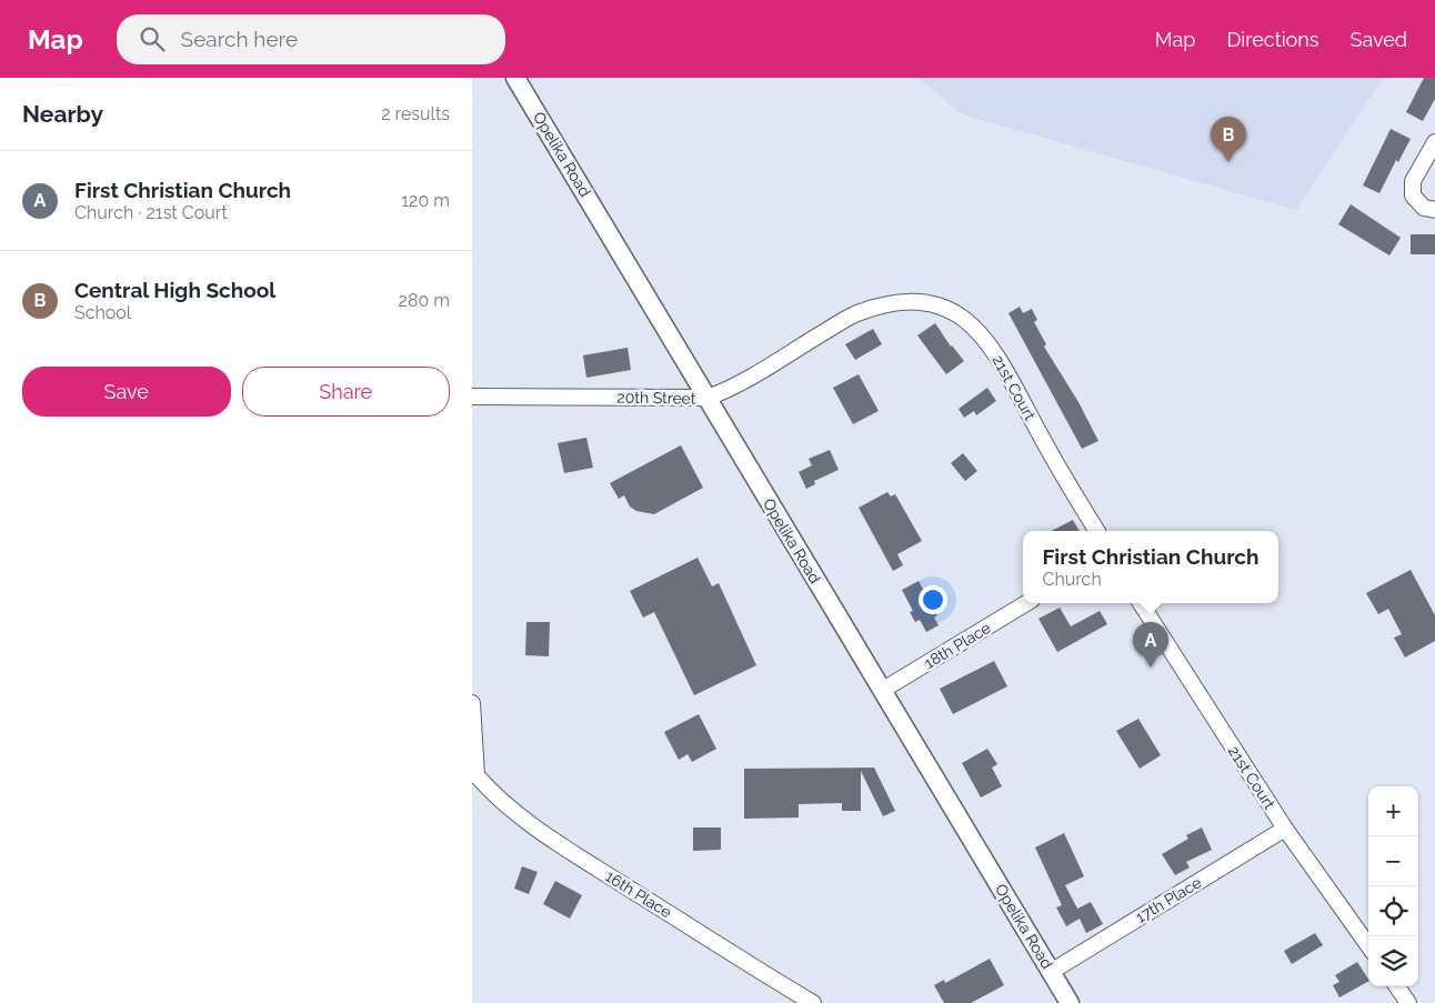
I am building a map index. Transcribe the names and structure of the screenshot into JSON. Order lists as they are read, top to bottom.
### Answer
{
  "streets": {
    "main road": ["Opelika Road"],
    "street": [
      "21st Court",
      "20th Street",
      "18th Place",
      "16th Place",
      "17th Place"
    ]
  },
  "crossings": [
    ["Opelika Road", "20th Street"],
    ["Opelika Road", "18th Place"],
    ["Opelika Road", "17th Place"],
    ["21st Court", "20th Street"],
    ["21st Court", "17th Place"]
  ],
  "page": {
    "header": "Map",
    "search": "Search here",
    "nav": ["Map", "Directions", "Saved"],
    "heading": ["Nearby", "2 results"],
    "pins": ["B", "A"],
    "list": [
      {
        "mark": "A",
        "name": "First Christian Church",
        "note": "Church · 21st Court",
        "value": "120 m"
      },
      {
        "mark": "B",
        "name": "Central High School",
        "note": "School",
        "value": "280 m"
      }
    ],
    "buttons": ["Save", "Share"],
    "popup": ["First Christian Church", "Church"],
    "map_buttons": ["+", "−"]
  }
}
